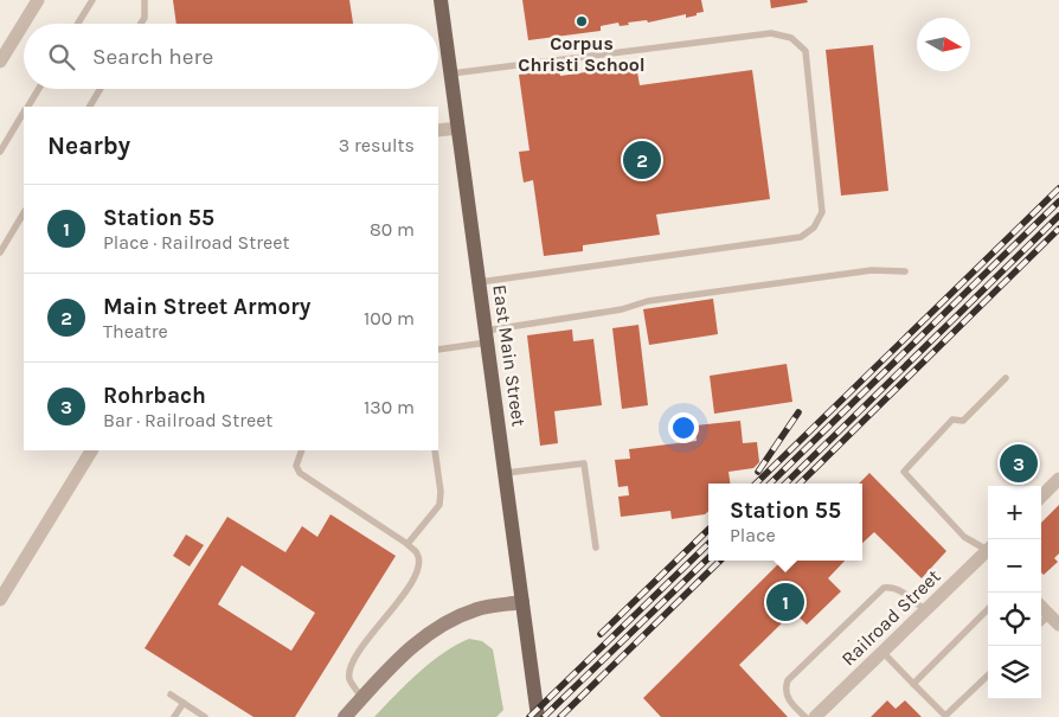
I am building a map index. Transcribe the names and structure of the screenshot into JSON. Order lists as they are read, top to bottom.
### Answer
{
  "streets": {
    "main road": ["East Main Street"],
    "street": ["Railroad Street"]
  },
  "places": ["Corpus Christi School"],
  "north": "right",
  "page": {
    "search": "Search here",
    "heading": ["Nearby", "3 results"],
    "pins": ["2", "3", "1"],
    "list": [
      {
        "mark": "1",
        "name": "Station 55",
        "note": "Place · Railroad Street",
        "value": "80 m"
      },
      {
        "mark": "2",
        "name": "Main Street Armory",
        "note": "Theatre",
        "value": "100 m"
      },
      {
        "mark": "3",
        "name": "Rohrbach",
        "note": "Bar · Railroad Street",
        "value": "130 m"
      }
    ],
    "popup": ["Station 55", "Place"],
    "map_buttons": ["+", "−"]
  }
}
